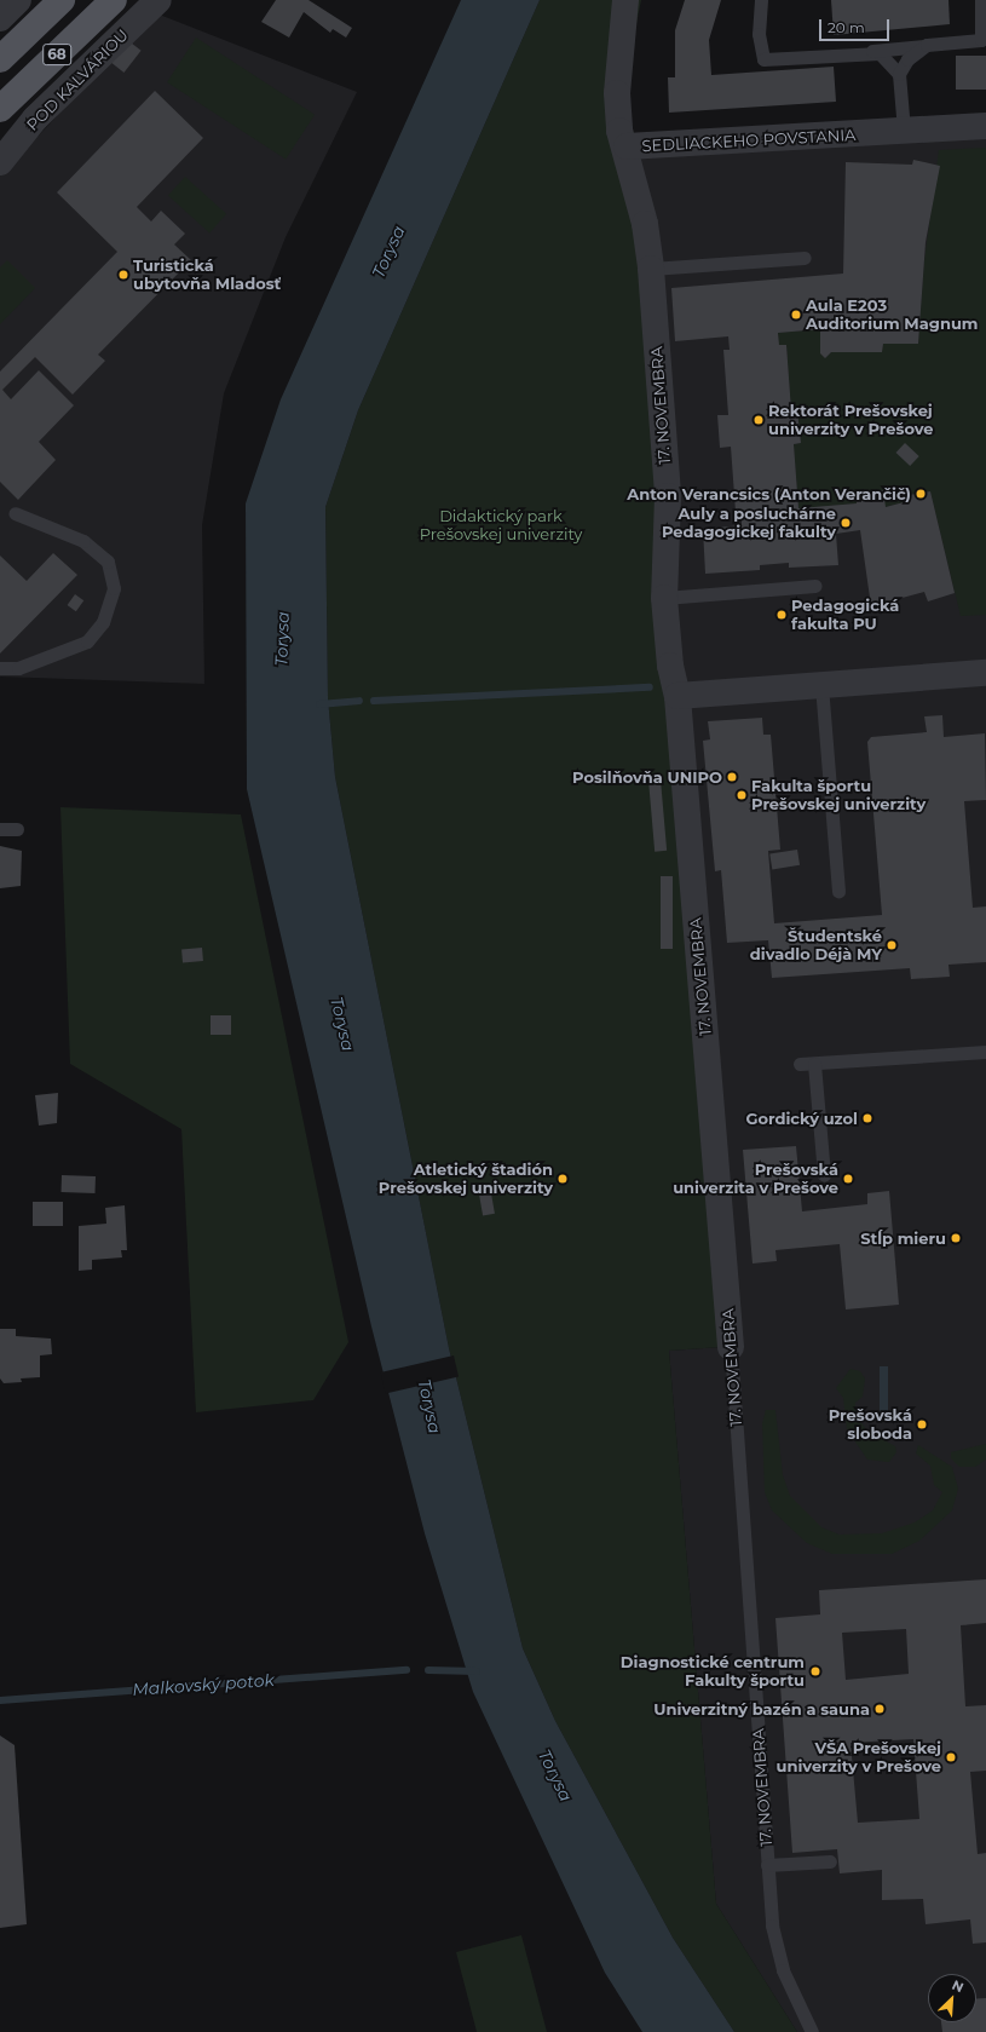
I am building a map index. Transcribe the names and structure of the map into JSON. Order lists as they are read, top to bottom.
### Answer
{
  "streets": {
    "main road": ["68", "POD KALVÁRIOU"],
    "street": ["SEDLIACKEHO POVSTANIA", "17. NOVEMBRA"]
  },
  "crossings": [
    ["SEDLIACKEHO POVSTANIA", "17. NOVEMBRA"]
  ],
  "water": ["Torysa", "Malkovský potok"],
  "parks": ["Didaktický park Prešovskej univerzity"],
  "places": [
    "Turistická ubytovňa Mladosť",
    "Aula E203 Auditorium Magnum",
    "Rektorát Prešovskej univerzity v Prešove",
    "Anton Verancsics (Anton Verančič)",
    "Auly a posluchárne Pedagogickej fakulty",
    "Pedagogická fakulta PU",
    "Posilňovňa UNIPO",
    "Fakulta športu Prešovskej univerzity",
    "Študentské divadlo Déjà MY",
    "Gordický uzol",
    "Atletický štadión Prešovskej univerzity",
    "Prešovská univerzita v Prešove",
    "Stĺp mieru",
    "Prešovská sloboda",
    "Diagnostické centrum Fakulty športu",
    "Univerzitný bazén a sauna",
    "VŠA Prešovskej univerzity v Prešove"
  ],
  "scale_bar": "20 m",
  "north": "top right"
}
